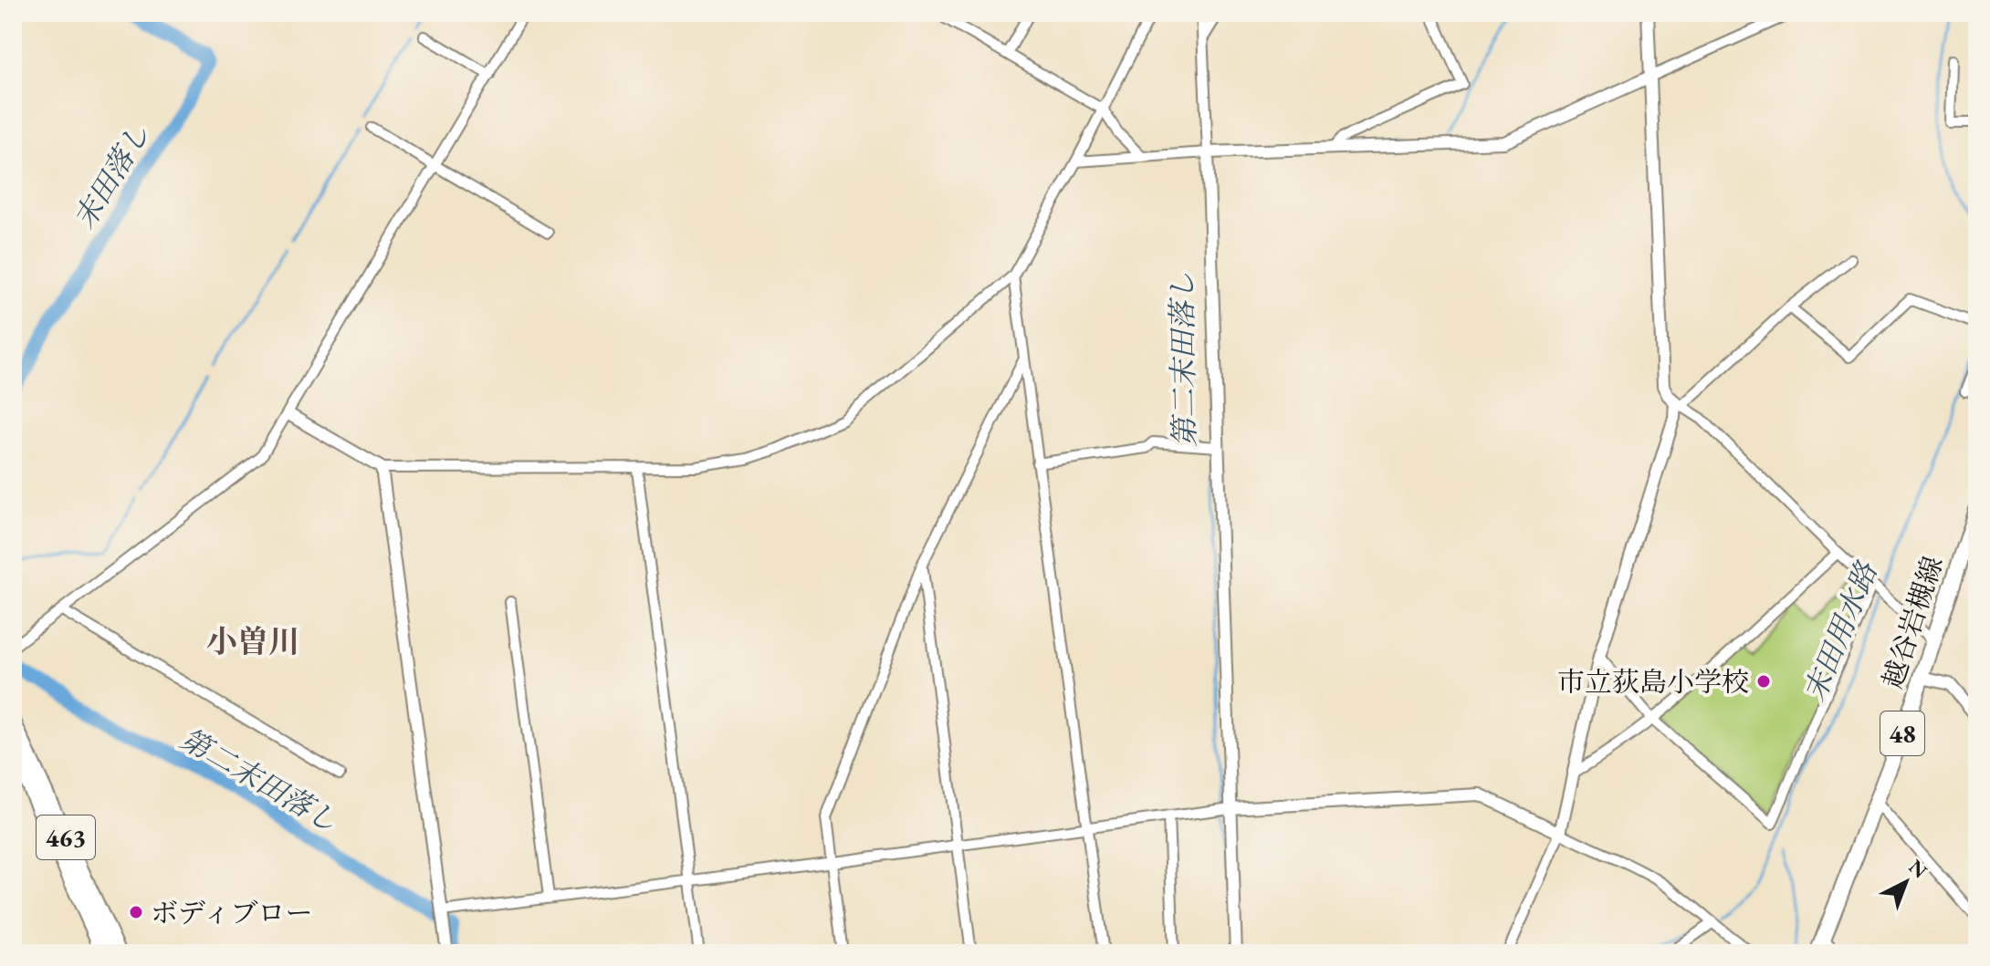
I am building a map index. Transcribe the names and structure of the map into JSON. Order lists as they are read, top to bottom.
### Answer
{
  "streets": {
    "main road": ["越谷岩槻線", "48", "463"]
  },
  "districts": ["小曽川"],
  "water": ["末田落し", "第二末田落し", "末田用水路"],
  "places": ["市立荻島小学校", "ボディブロー"],
  "north": "top right"
}
